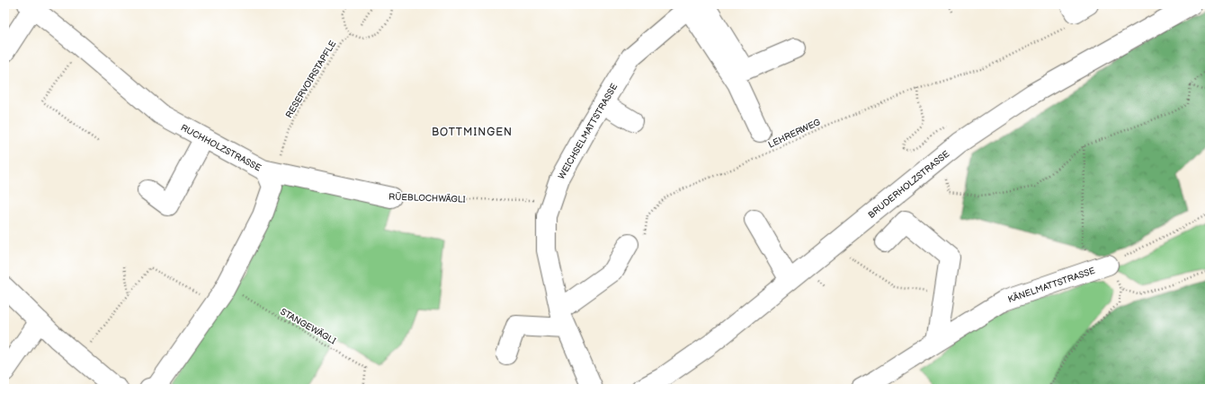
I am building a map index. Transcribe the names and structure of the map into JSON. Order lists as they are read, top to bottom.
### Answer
{
  "streets": {
    "street": [
      "WEICHSELMATTSTRASSE",
      "RUCHHOLZSTRASSE",
      "BRUDERHOLZSTRASSE",
      "RÜEBLOCHWÄGLI",
      "KÄNELMATTSTRASSE"
    ],
    "path": ["RESERVOIRSTAPFLE", "LEHRERWEG", "STANGEWÄGLI"]
  },
  "crossings": [
    ["RESERVOIRSTAPFLE", "RUCHHOLZSTRASSE"],
    ["RESERVOIRSTAPFLE", "RÜEBLOCHWÄGLI"],
    ["WEICHSELMATTSTRASSE", "RÜEBLOCHWÄGLI"],
    ["RUCHHOLZSTRASSE", "RÜEBLOCHWÄGLI"],
    ["RUCHHOLZSTRASSE", "STANGEWÄGLI"]
  ],
  "districts": ["BOTTMINGEN"]
}
